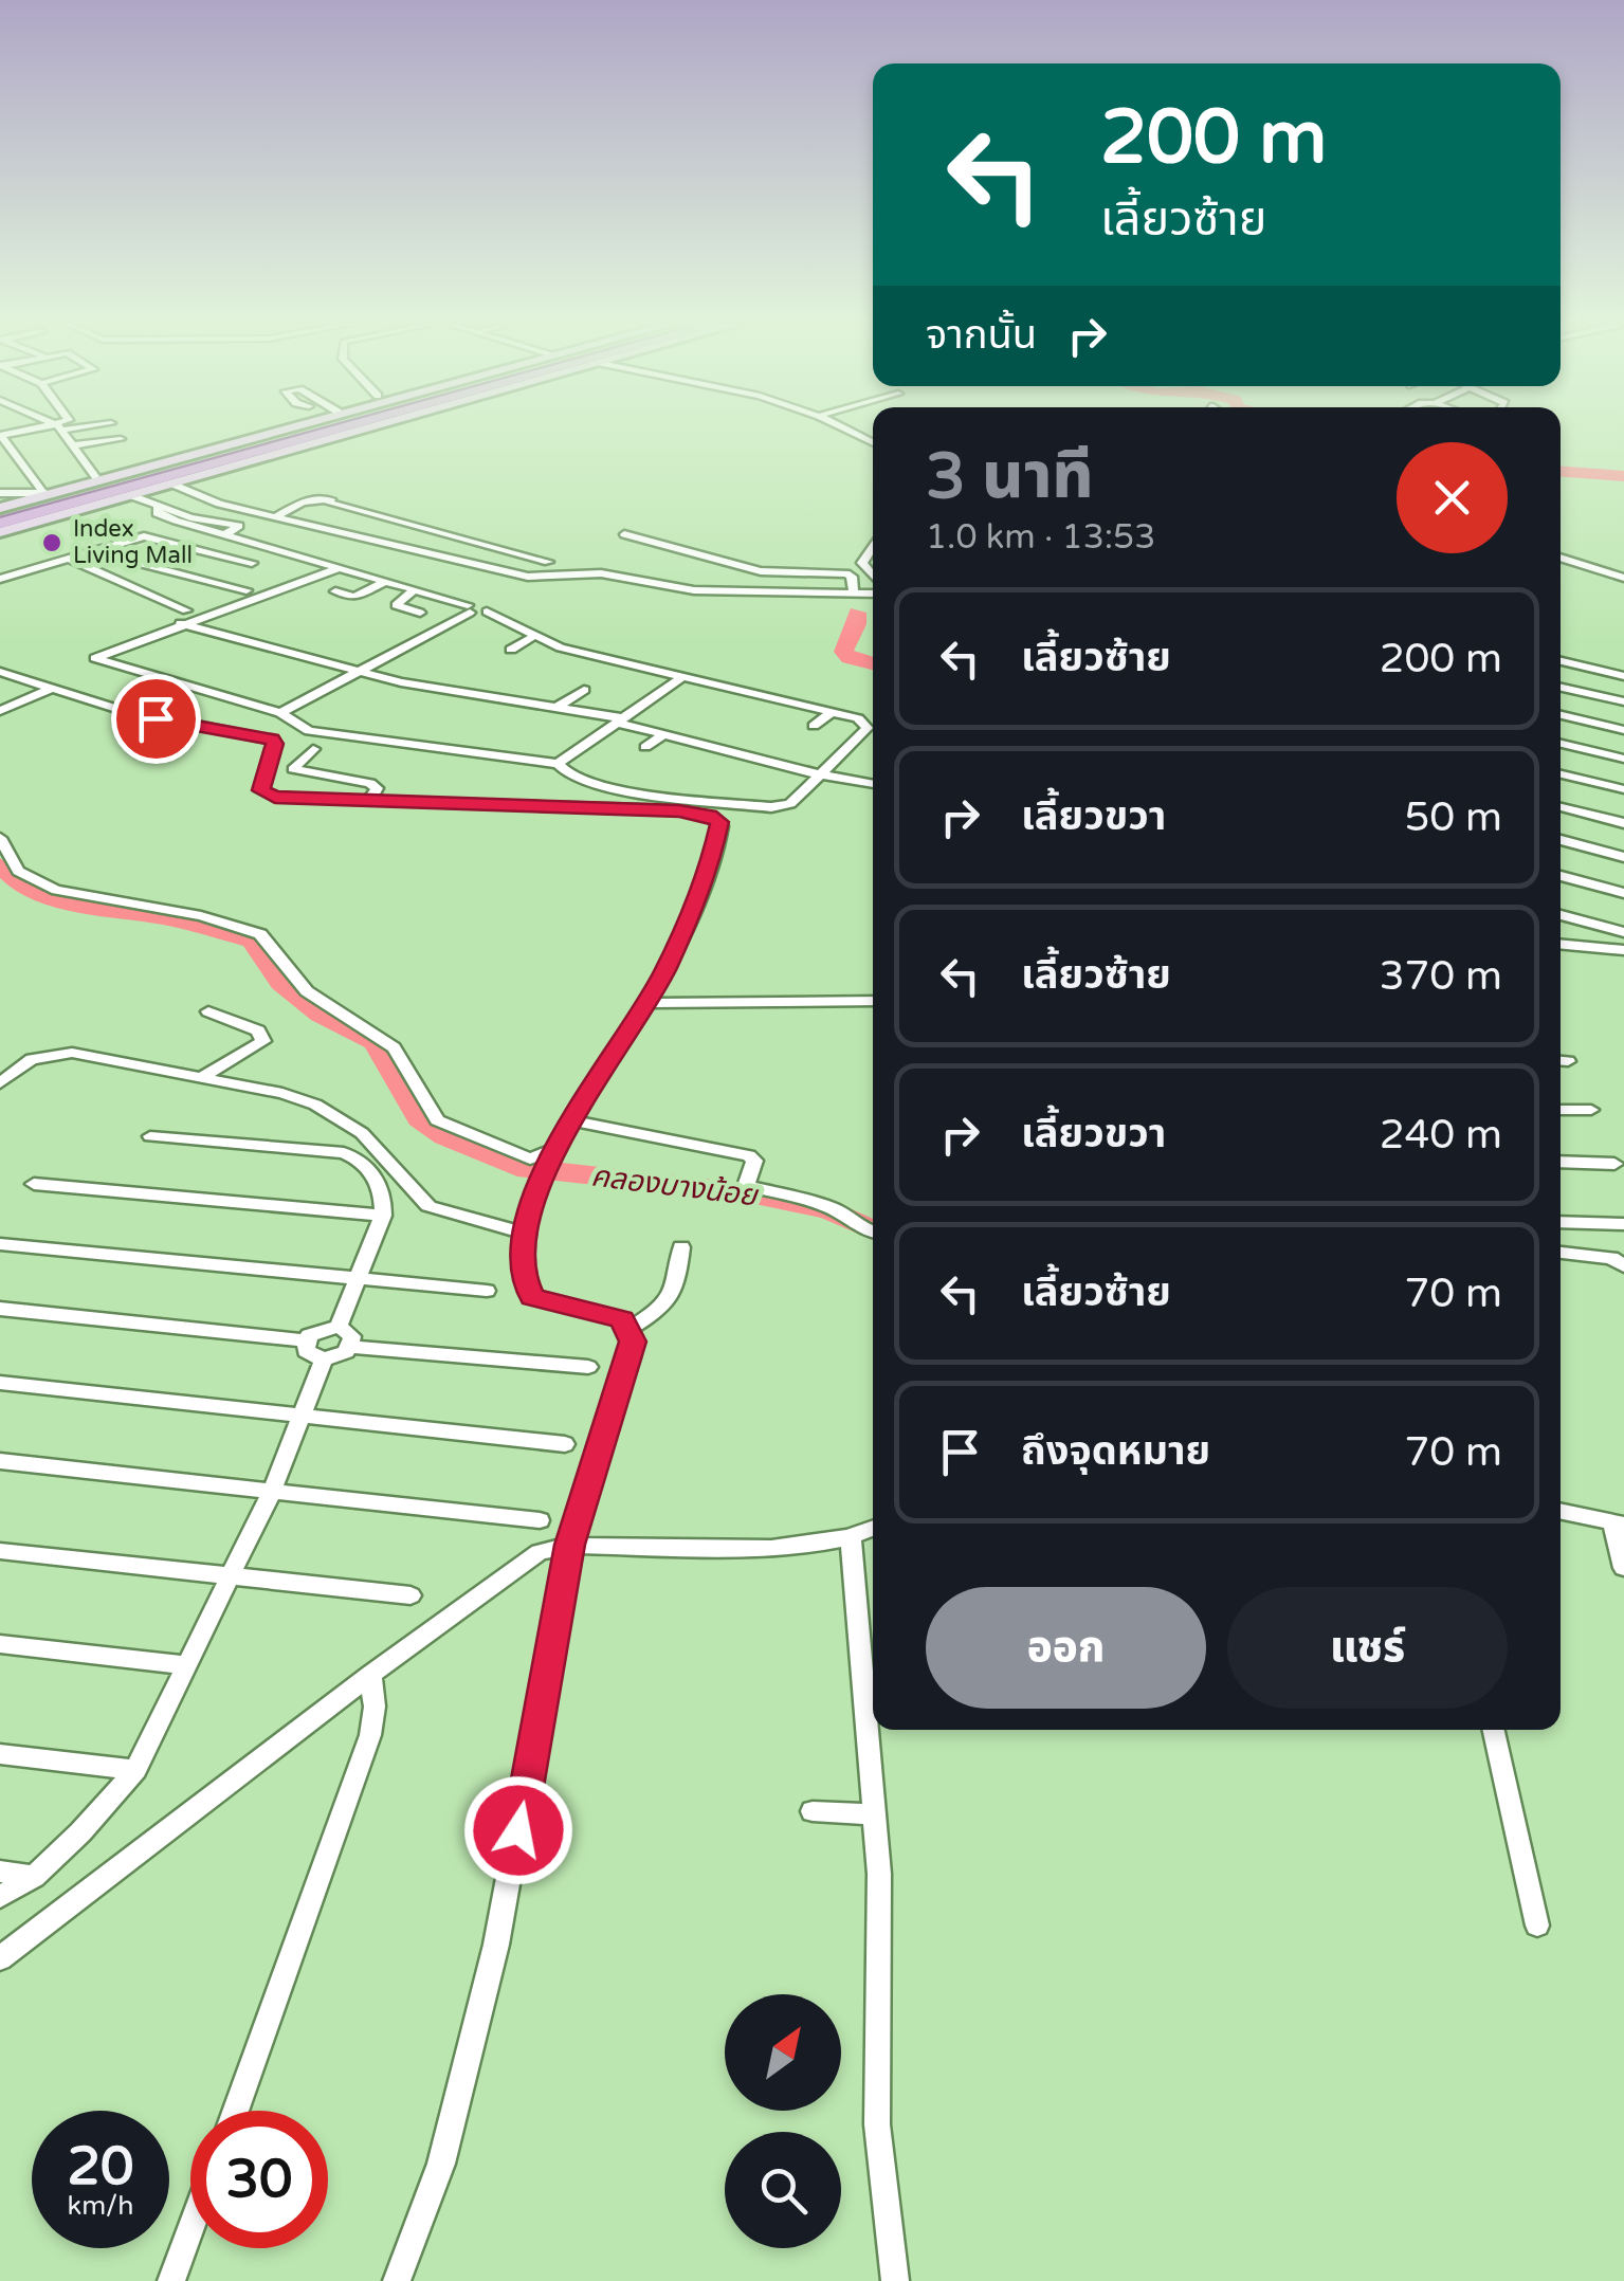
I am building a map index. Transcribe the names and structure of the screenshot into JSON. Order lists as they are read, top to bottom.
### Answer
{
  "water": ["คลองบางน้อย"],
  "places": ["Index Living Mall"],
  "north": "top right",
  "page": {
    "turn": ["200 m", "เลี้ยวซ้าย"],
    "then": "จากนั้น",
    "heading": ["3 นาที", "1.0 km · 13:53"],
    "list": [
      {
        "name": "เลี้ยวซ้าย",
        "value": "200 m"
      },
      {
        "name": "เลี้ยวขวา",
        "value": "50 m"
      },
      {
        "name": "เลี้ยวซ้าย",
        "value": "370 m"
      },
      {
        "name": "เลี้ยวขวา",
        "value": "240 m"
      },
      {
        "name": "เลี้ยวซ้าย",
        "value": "70 m"
      },
      {
        "name": "ถึงจุดหมาย",
        "value": "70 m"
      }
    ],
    "buttons": ["ออก", "แชร์"],
    "speed": "20 km/h",
    "limit": "30"
  }
}
